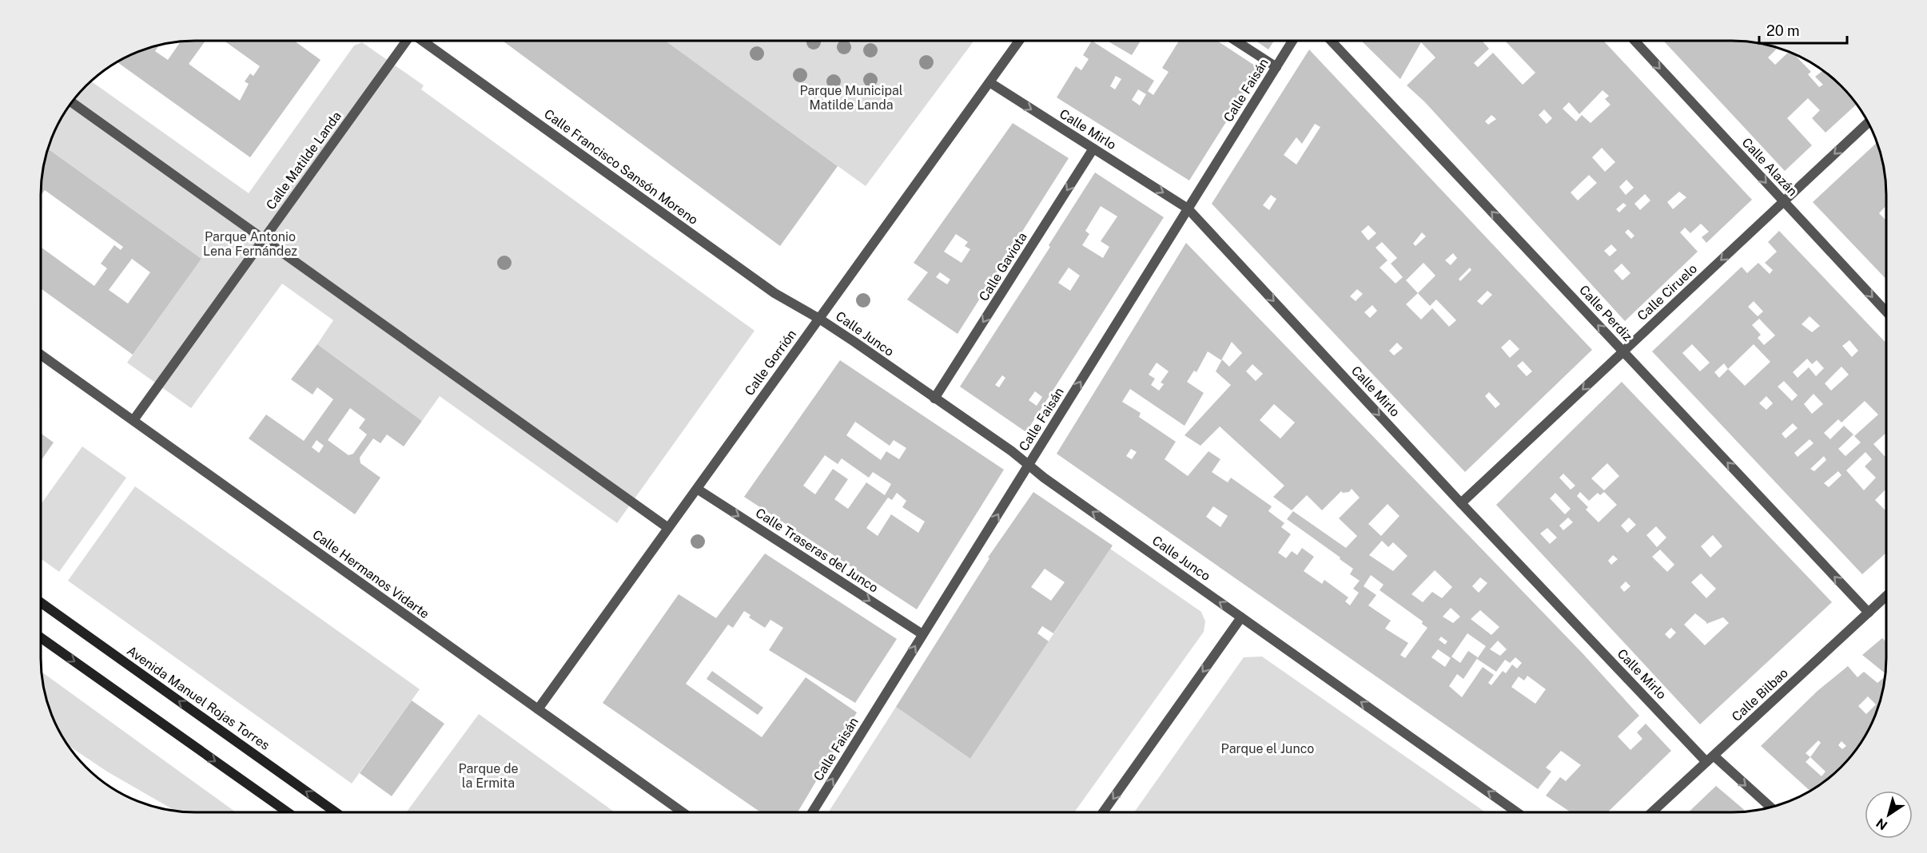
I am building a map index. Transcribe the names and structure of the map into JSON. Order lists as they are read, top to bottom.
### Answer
{
  "streets": {
    "main road": ["Avenida Manuel Rojas Torres"],
    "street": [
      "Calle Faisán",
      "Calle Mirlo",
      "Calle Matilde Landa",
      "Calle Francisco Sansón Moreno",
      "Calle Alazán",
      "Calle Gaviota",
      "Calle Ciruelo",
      "Calle Perdiz",
      "Calle Junco",
      "Calle Gorrión",
      "Calle Traseras del Junco",
      "Calle Hermanos Vidarte",
      "Calle Bilbao"
    ]
  },
  "crossings": [
    ["Calle Faisán", "Calle Mirlo"],
    ["Calle Faisán", "Calle Junco"],
    ["Calle Faisán", "Calle Traseras del Junco"],
    ["Calle Mirlo", "Calle Gaviota"],
    ["Calle Mirlo", "Calle Ciruelo"],
    ["Calle Mirlo", "Calle Gorrión"],
    ["Calle Mirlo", "Calle Bilbao"],
    ["Calle Matilde Landa", "Calle Hermanos Vidarte"],
    ["Calle Francisco Sansón Moreno", "Calle Junco"],
    ["Calle Francisco Sansón Moreno", "Calle Gorrión"],
    ["Calle Alazán", "Calle Ciruelo"],
    ["Calle Gaviota", "Calle Junco"],
    ["Calle Ciruelo", "Calle Perdiz"],
    ["Calle Perdiz", "Calle Bilbao"],
    ["Calle Junco", "Calle Gorrión"],
    ["Calle Gorrión", "Calle Traseras del Junco"],
    ["Calle Gorrión", "Calle Hermanos Vidarte"]
  ],
  "one_way": [
    "Calle Faisán",
    "Calle Mirlo",
    "Calle Alazán",
    "Calle Gaviota",
    "Calle Ciruelo",
    "Calle Perdiz",
    "Calle Junco",
    "Calle Traseras del Junco"
  ],
  "parks": [
    "Parque Municipal Matilde Landa",
    "Parque Antonio Lena Fernández",
    "Parque el Junco",
    "Parque de la Ermita"
  ],
  "scale_bar": "20 m",
  "north": "bottom left"
}
